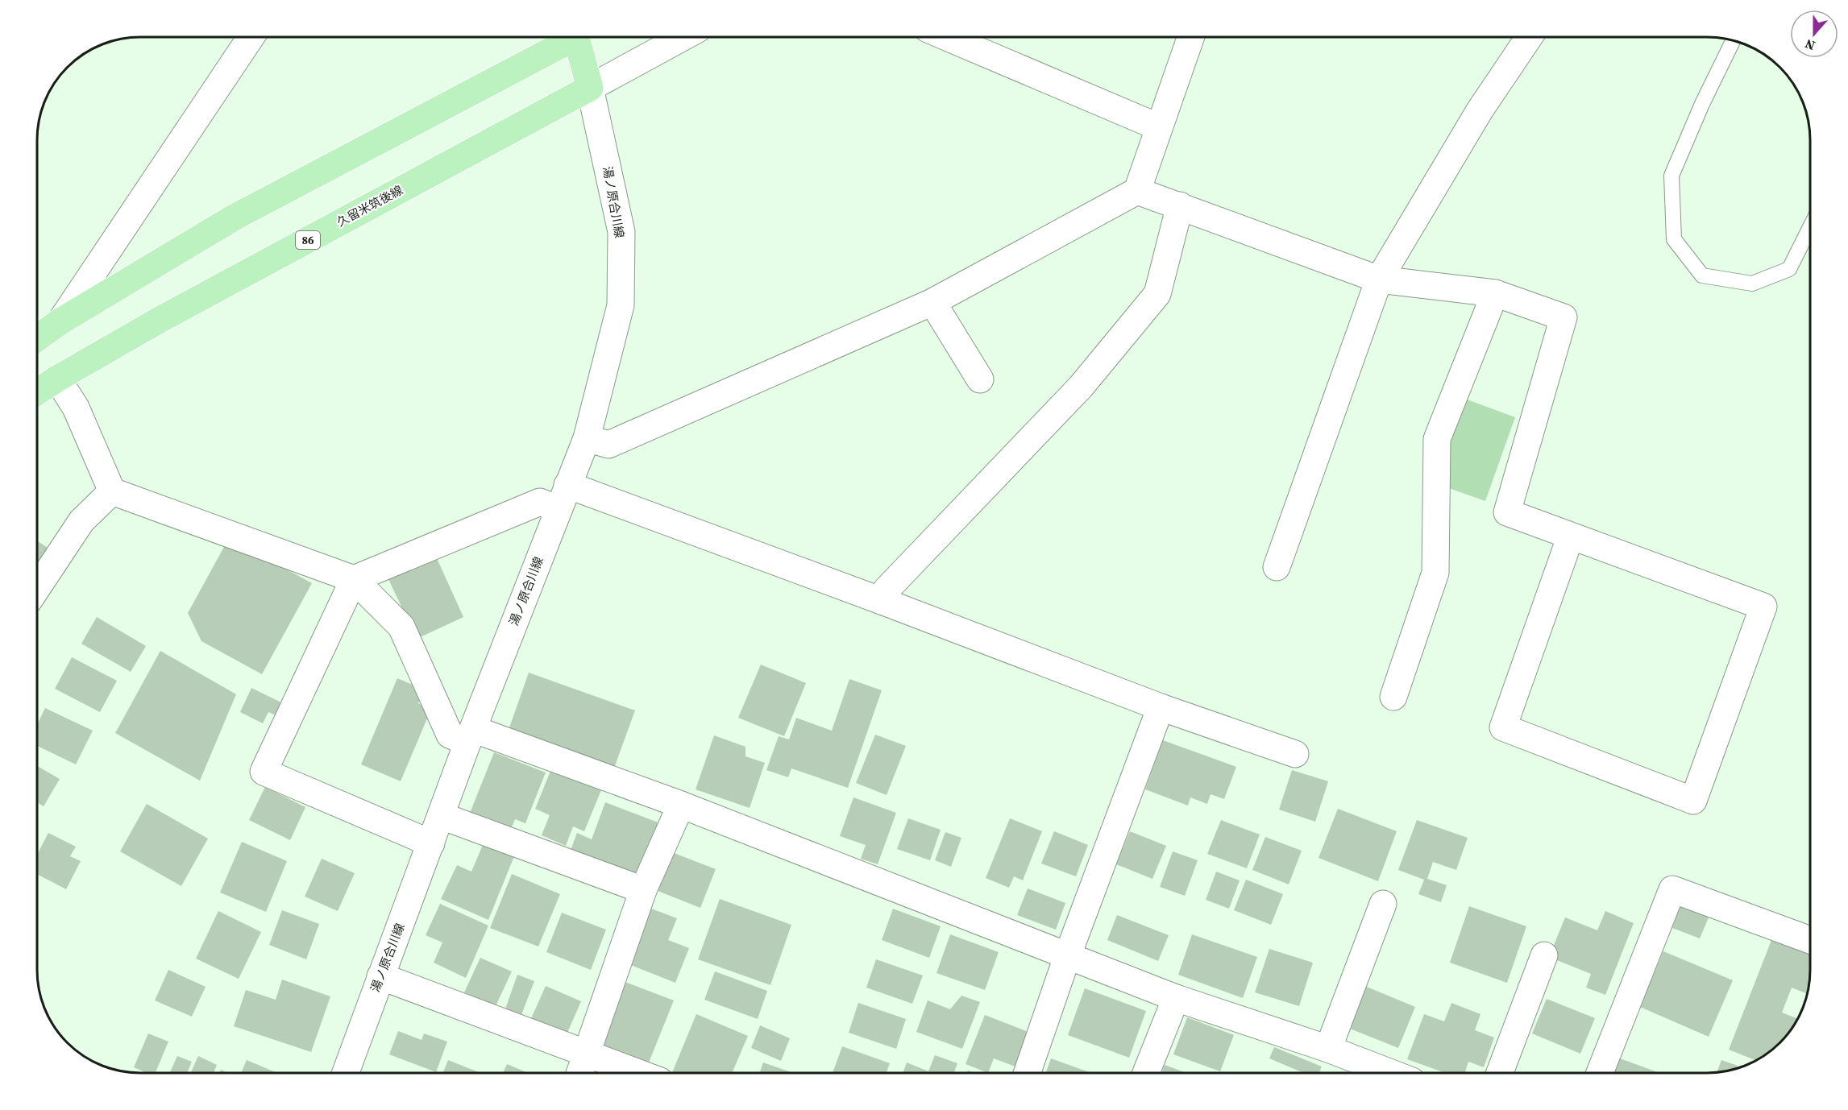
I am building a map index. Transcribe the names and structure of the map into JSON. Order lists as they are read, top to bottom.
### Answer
{
  "streets": {
    "main road": ["久留米筑後線", "86"],
    "street": ["湯ノ原合川線"]
  },
  "crossings": [
    ["湯ノ原合川線", "久留米筑後線"]
  ],
  "north": "bottom"
}
